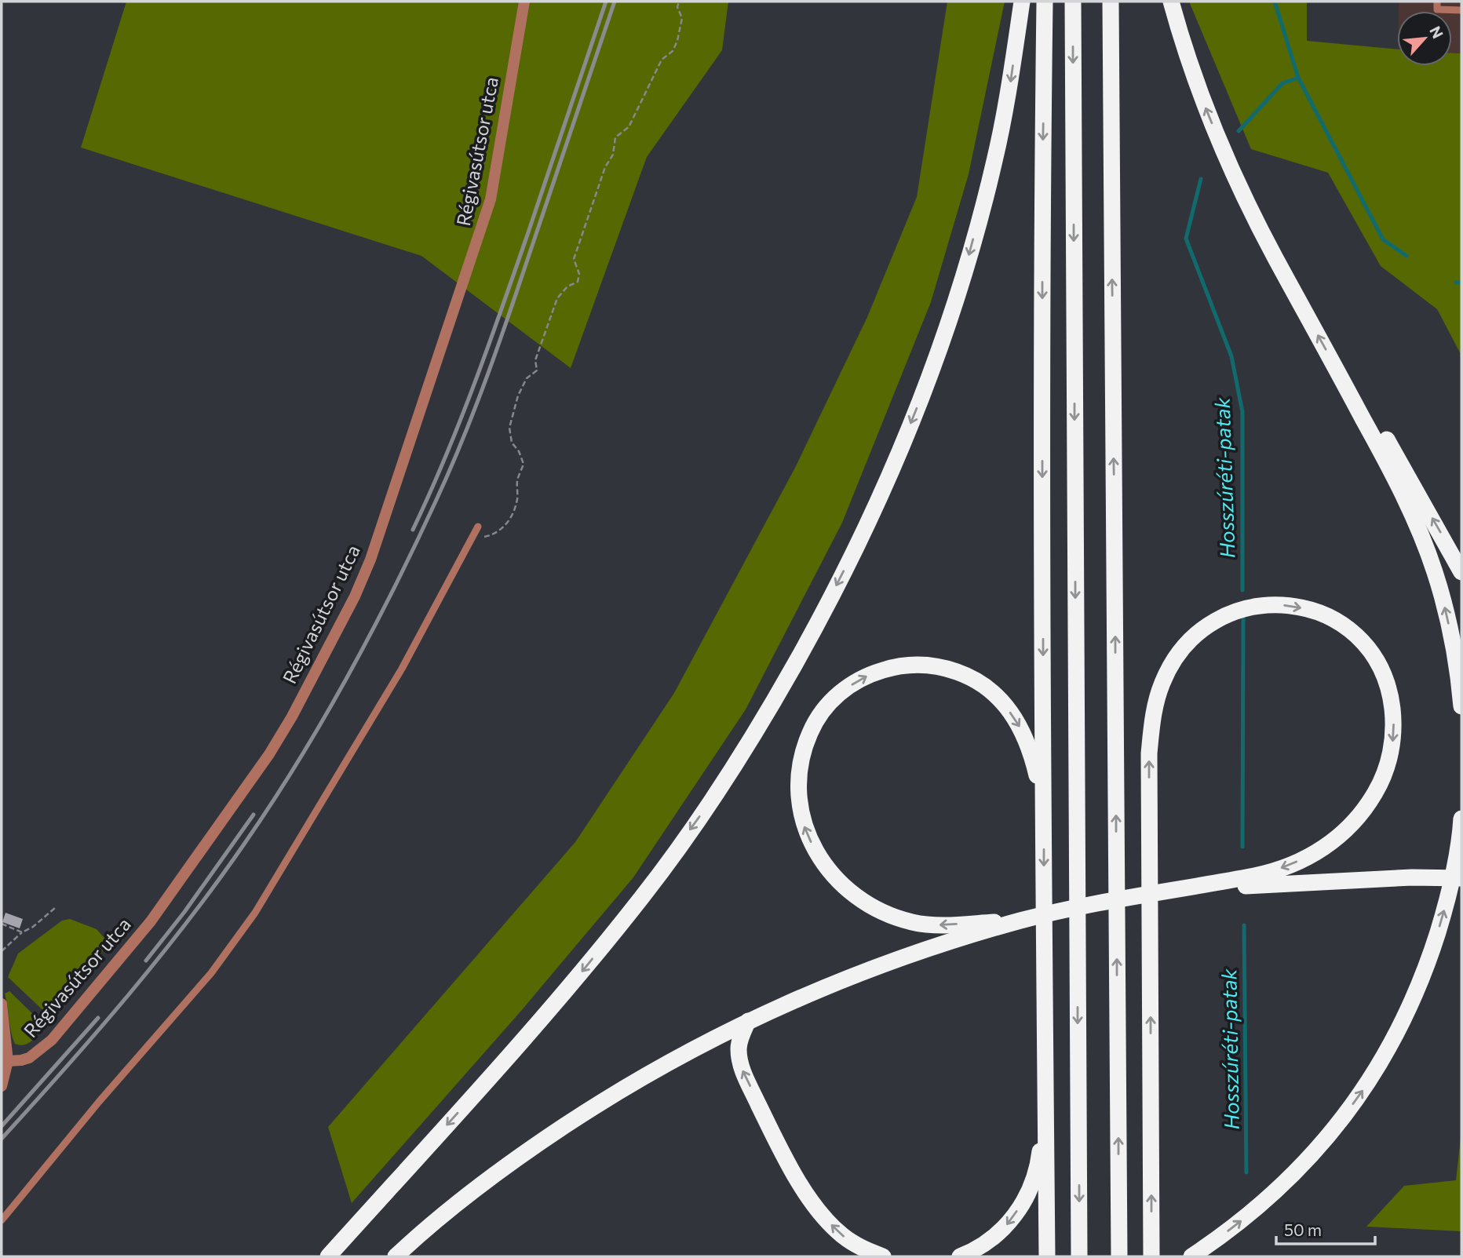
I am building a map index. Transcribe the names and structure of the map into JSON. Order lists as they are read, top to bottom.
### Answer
{
  "streets": {
    "street": ["Régivasútsor utca"]
  },
  "water": ["Hosszúréti-patak"],
  "scale_bar": "50 m",
  "north": "top right"
}
